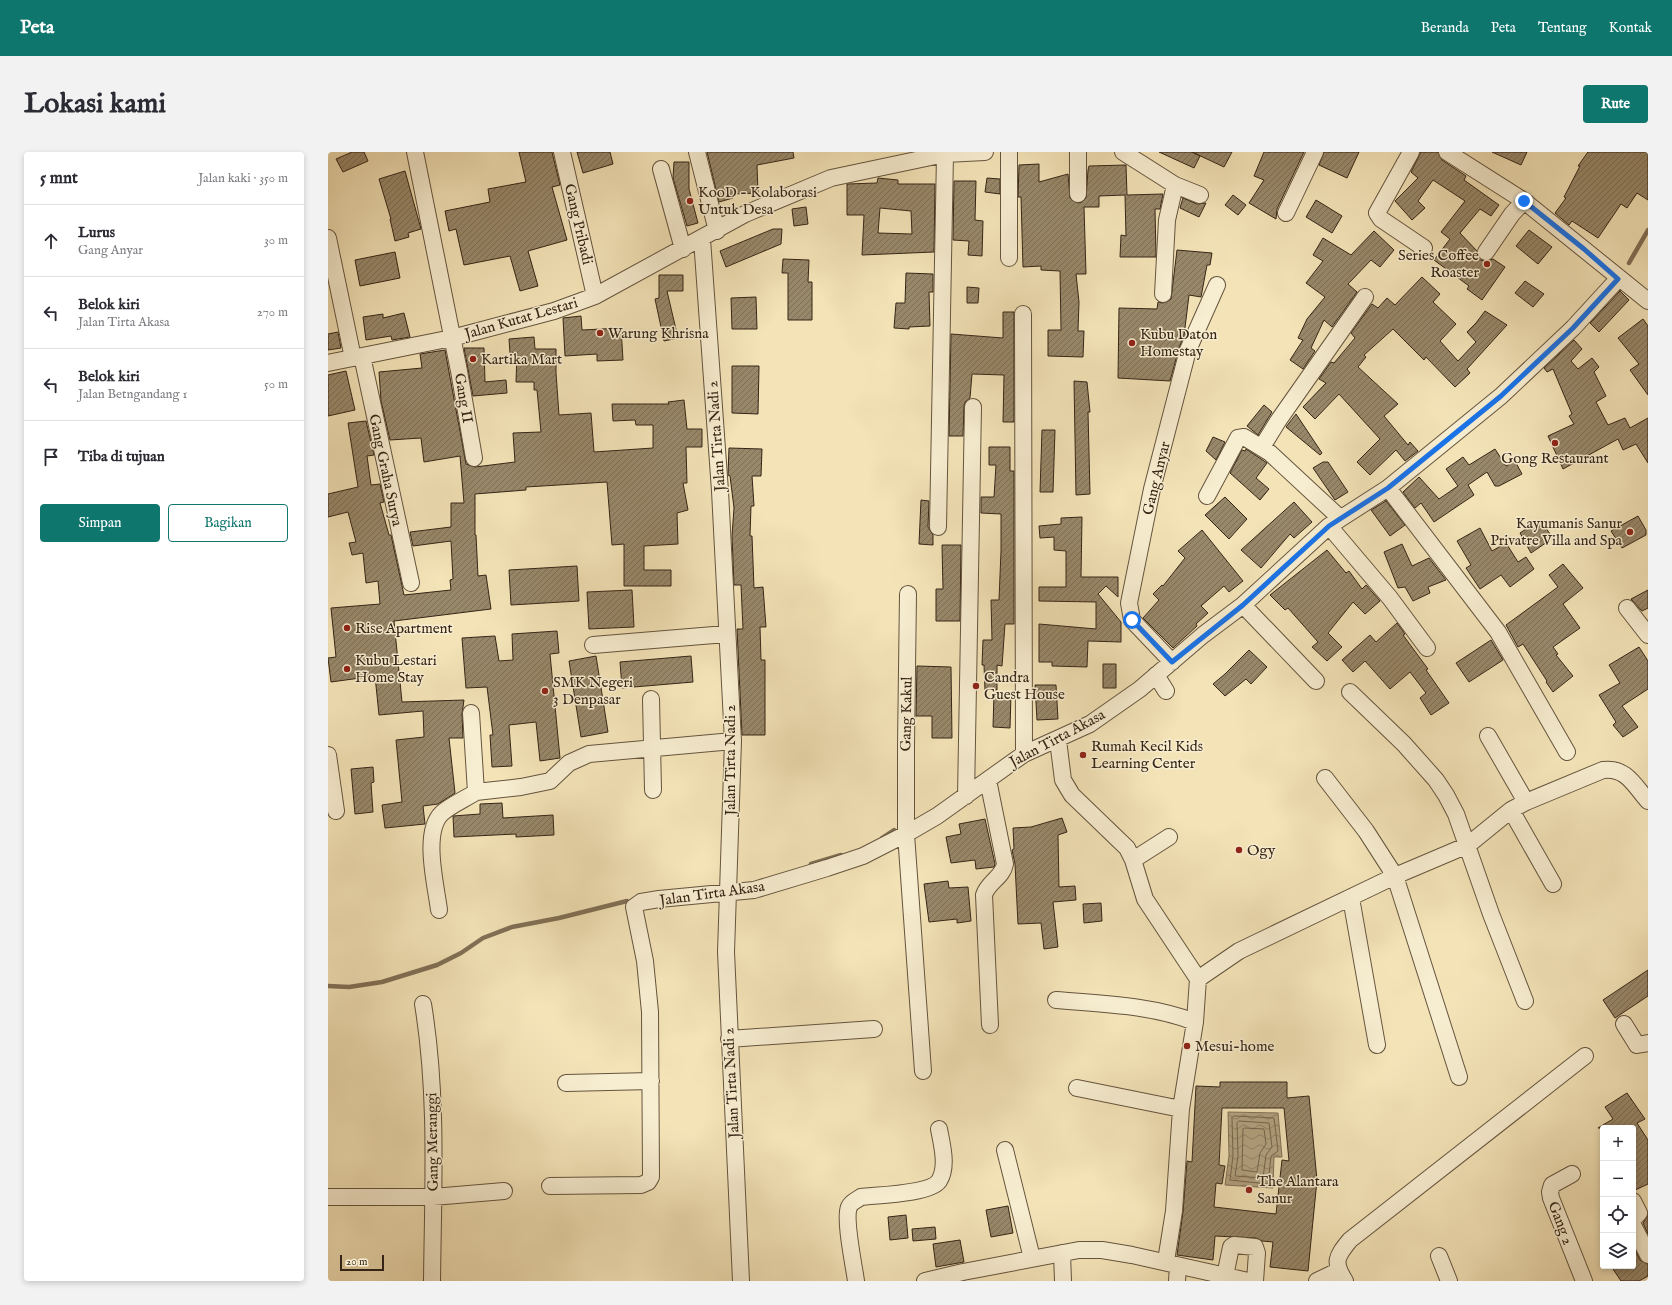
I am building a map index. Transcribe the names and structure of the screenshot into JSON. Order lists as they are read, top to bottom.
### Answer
{
  "streets": {
    "street": [
      "Gang Pribadi",
      "Jalan Kutat Lestari",
      "Gang II",
      "Jalan Tirta Nadi 2",
      "Gang Graha Surya",
      "Gang Anyar",
      "Gang Kakul",
      "Jalan Tirta Akasa",
      "Gang Meranggi",
      "Gang 2"
    ]
  },
  "crossings": [
    ["Gang Pribadi", "Jalan Kutat Lestari"],
    ["Jalan Kutat Lestari", "Gang II"],
    ["Jalan Kutat Lestari", "Jalan Tirta Nadi 2"],
    ["Jalan Kutat Lestari", "Gang Graha Surya"],
    ["Jalan Tirta Nadi 2", "Jalan Tirta Akasa"],
    ["Gang Anyar", "Jalan Tirta Akasa"],
    ["Gang Kakul", "Jalan Tirta Akasa"]
  ],
  "places": [
    "KooD - Kolaborasi Untuk Desa",
    "Series Coffee Roaster",
    "Warung Khrisna",
    "Kubu Daton Homestay",
    "Kartika Mart",
    "Gong Restaurant",
    "Kayumanis Sanur Privatre Villa and Spa",
    "Rise Apartment",
    "Kubu Lestari Home Stay",
    "Candra Guest House",
    "SMK Negeri 3 Denpasar",
    "Rumah Kecil Kids Learning Center",
    "Ogy",
    "Mesui-home",
    "The Alantara Sanur"
  ],
  "scale_bar": "20 m",
  "page": {
    "header": "Peta",
    "nav": [
      "Beranda",
      "Peta",
      "Tentang",
      "Kontak"
    ],
    "buttons": [
      "Rute",
      ["Simpan", "Bagikan"]
    ],
    "title": "Lokasi kami",
    "heading": ["5 mnt", "Jalan kaki · 350 m"],
    "list": [
      ["Lurus", "Gang Anyar", "30 m"],
      ["Belok kiri", "Jalan Tirta Akasa", "270 m"],
      ["Belok kiri", "Jalan Betngandang 1", "50 m"],
      "Tiba di tujuan"
    ],
    "map_buttons": ["+", "−"],
    "scale": "20 m"
  }
}
